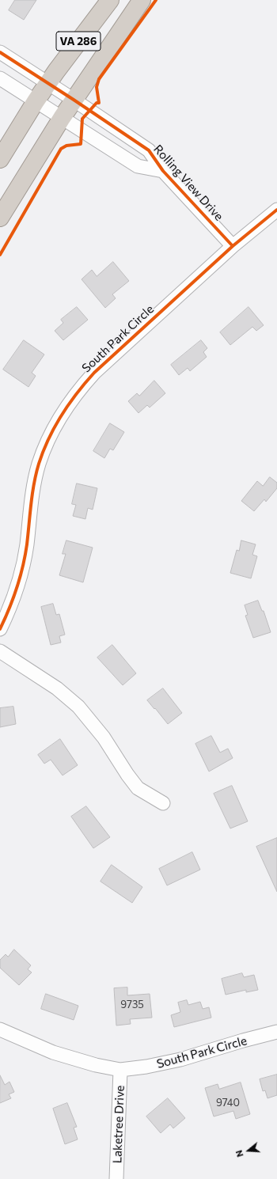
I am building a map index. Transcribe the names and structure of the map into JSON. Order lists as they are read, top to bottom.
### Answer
{
  "streets": {
    "highway": ["VA 286"],
    "street": ["Rolling View Drive", "South Park Circle", "Laketree Drive"]
  },
  "crossings": [
    ["VA 286", "Rolling View Drive"],
    ["Rolling View Drive", "South Park Circle"],
    ["South Park Circle", "Laketree Drive"]
  ],
  "house_numbers": ["9735", "9740"],
  "north": "left"
}
